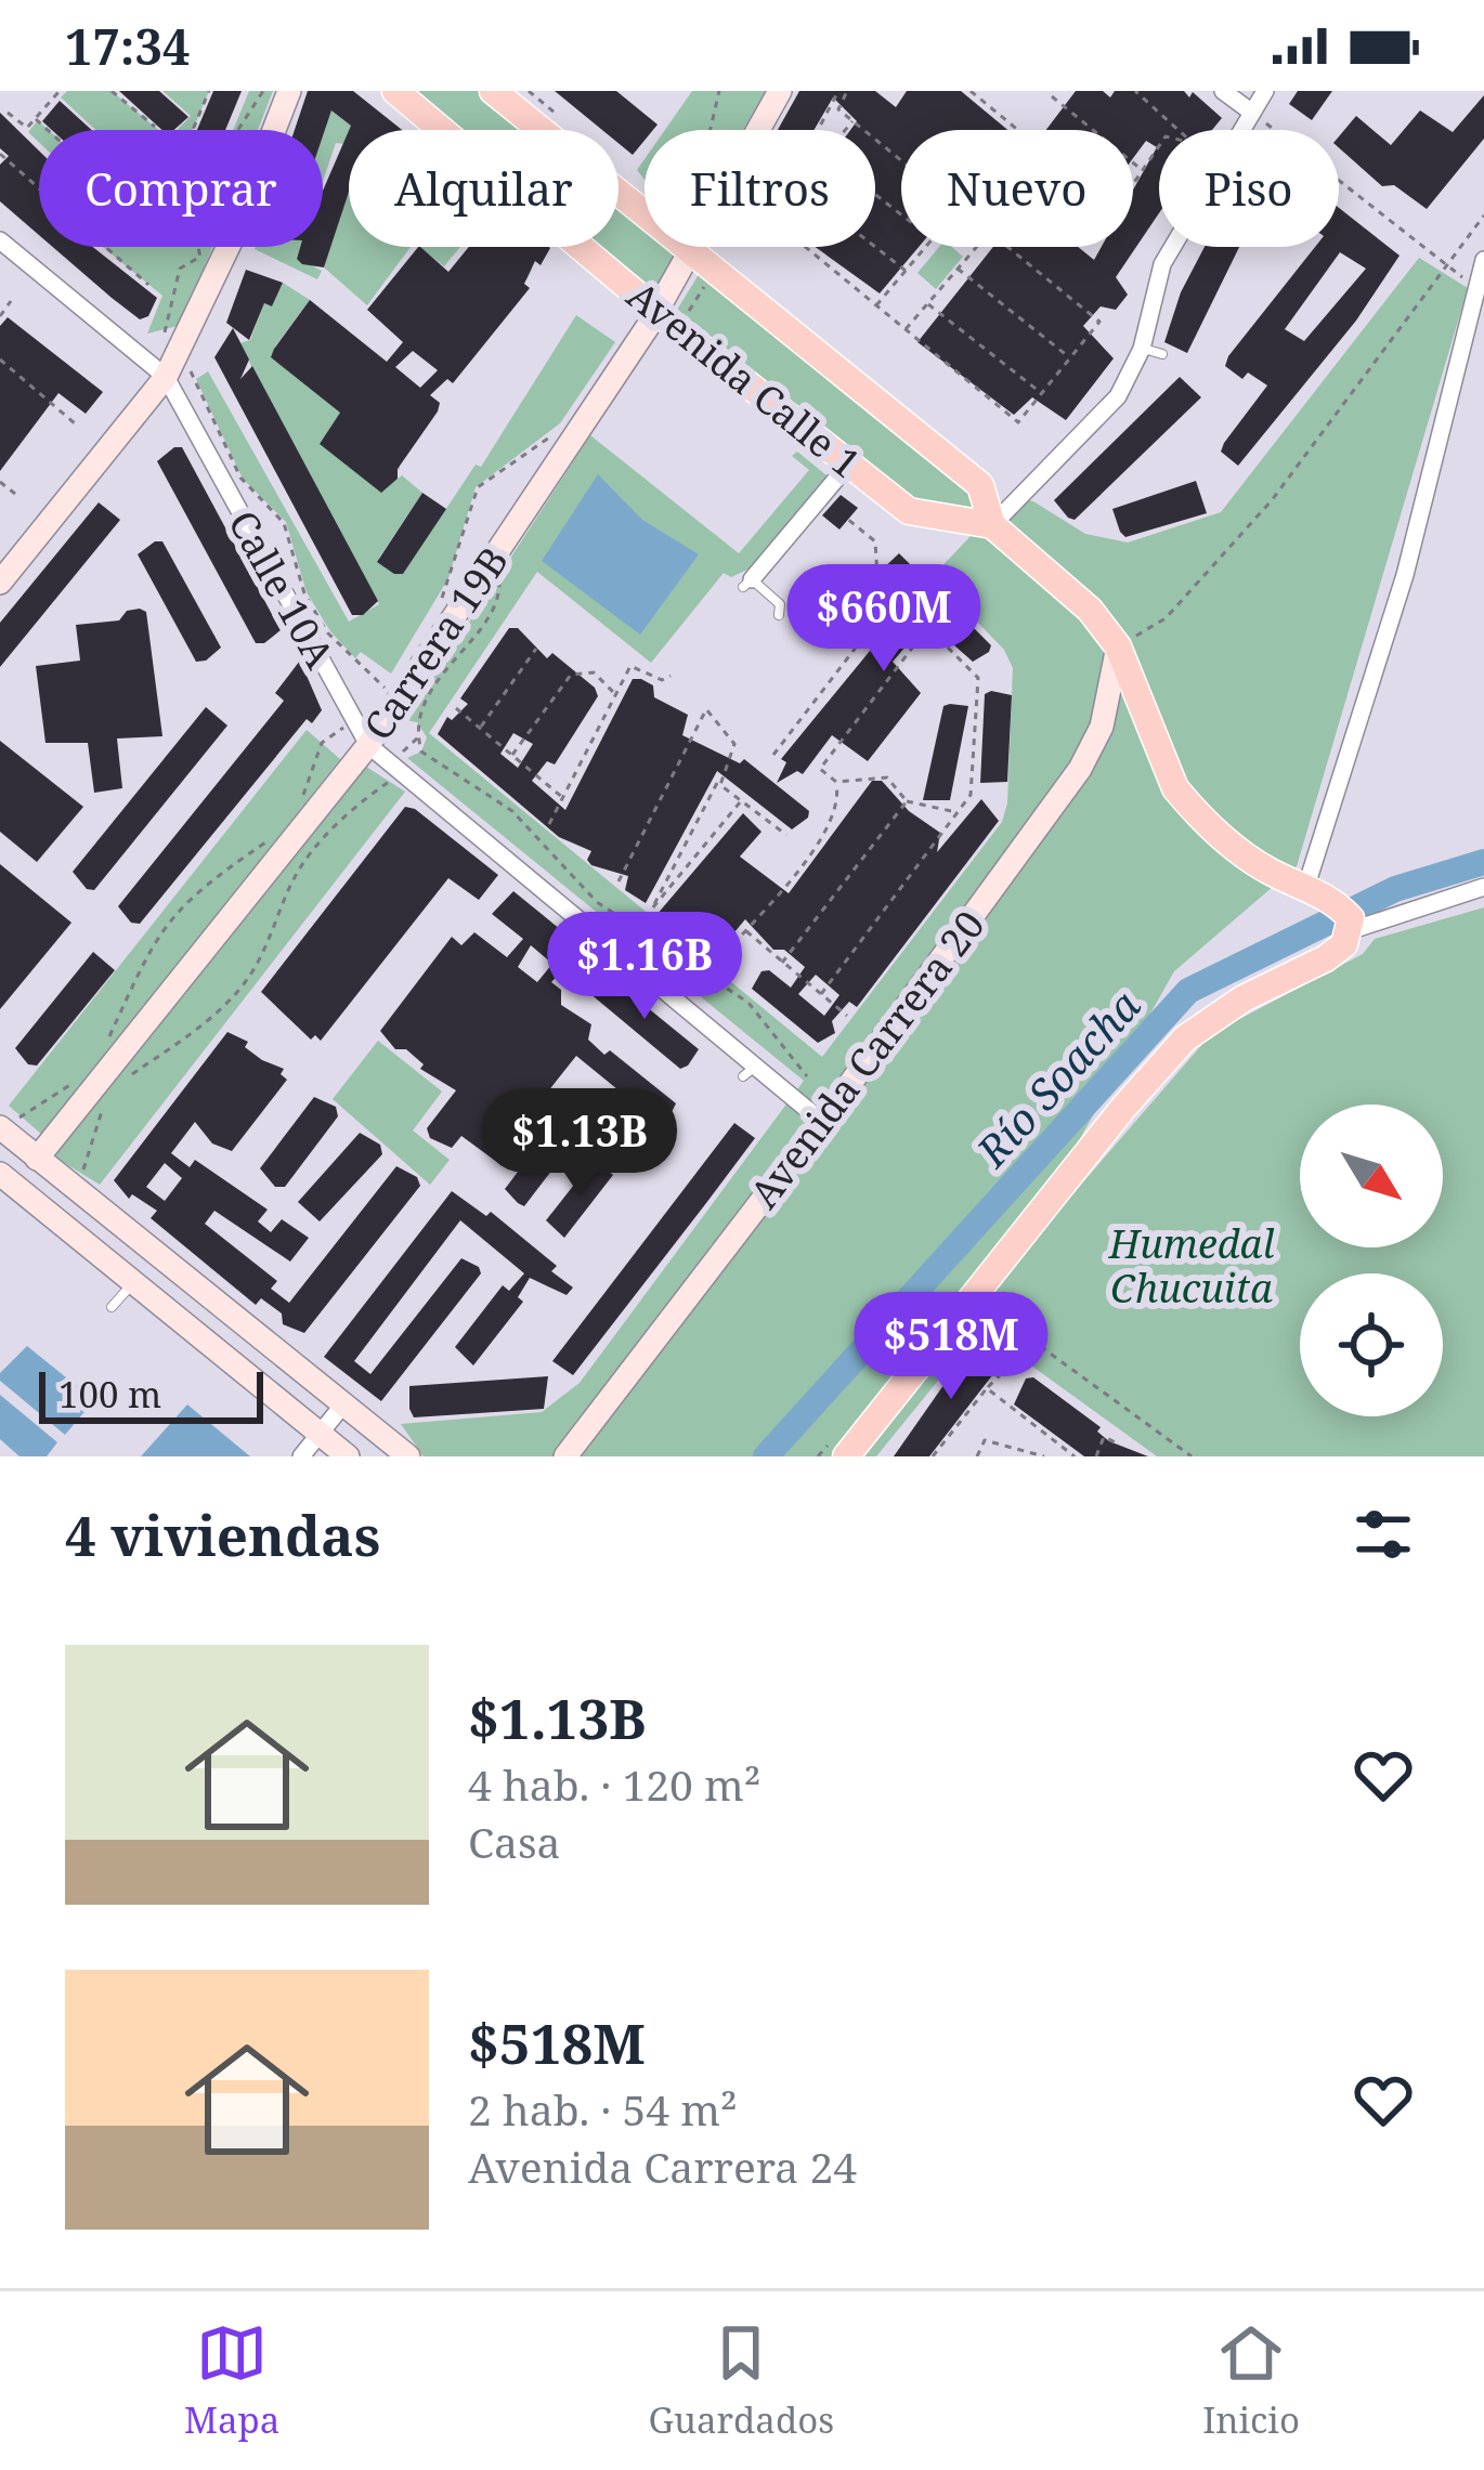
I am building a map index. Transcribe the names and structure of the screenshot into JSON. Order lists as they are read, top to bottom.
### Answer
{
  "streets": {
    "main road": ["Avenida Calle 1"],
    "street": ["Calle 10A", "Carrera 19B", "Avenida Carrera 20"]
  },
  "crossings": [
    ["Avenida Calle 1", "Carrera 19B"],
    ["Avenida Calle 1", "Avenida Carrera 20"],
    ["Calle 10A", "Carrera 19B"],
    ["Calle 10A", "Avenida Carrera 20"]
  ],
  "water": ["Río Soacha"],
  "parks": ["Humedal Chucuita"],
  "scale_bar": "100 m",
  "north": "bottom right",
  "page": {
    "status": "17:34",
    "chip": [
      "Comprar",
      "Alquilar",
      "Filtros",
      "Nuevo",
      "Piso"
    ],
    "price": [
      "$660M",
      "$1.16B",
      "$1.13B",
      "$518M"
    ],
    "scale": "100 m",
    "heading": "4 viviendas",
    "list": [
      {
        "name": "$1.13B",
        "note": "4 hab. · 120 m² · Casa"
      },
      {
        "name": "$518M",
        "note": "2 hab. · 54 m² · Avenida Carrera 24"
      }
    ],
    "tabs": ["Mapa", "Guardados", "Inicio"]
  }
}
